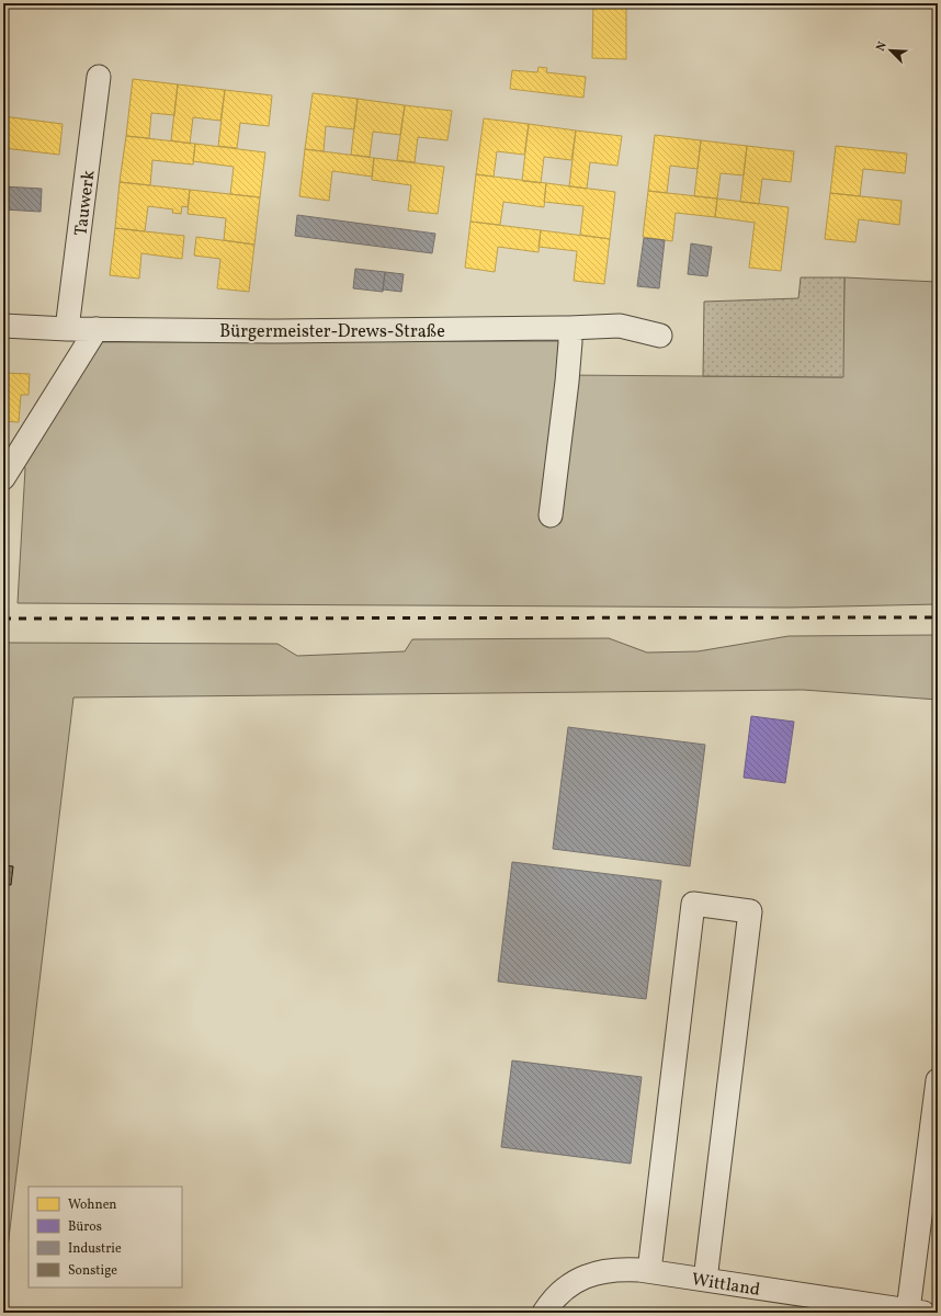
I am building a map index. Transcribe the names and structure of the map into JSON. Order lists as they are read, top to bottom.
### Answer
{
  "streets": {
    "street": ["Tauwerk", "Bürgermeister-Drews-Straße", "Wittland"]
  },
  "crossings": [
    ["Tauwerk", "Bürgermeister-Drews-Straße"]
  ],
  "legend": [
    "Wohnen",
    "Büros",
    "Industrie",
    "Sonstige"
  ],
  "north": "top left"
}
